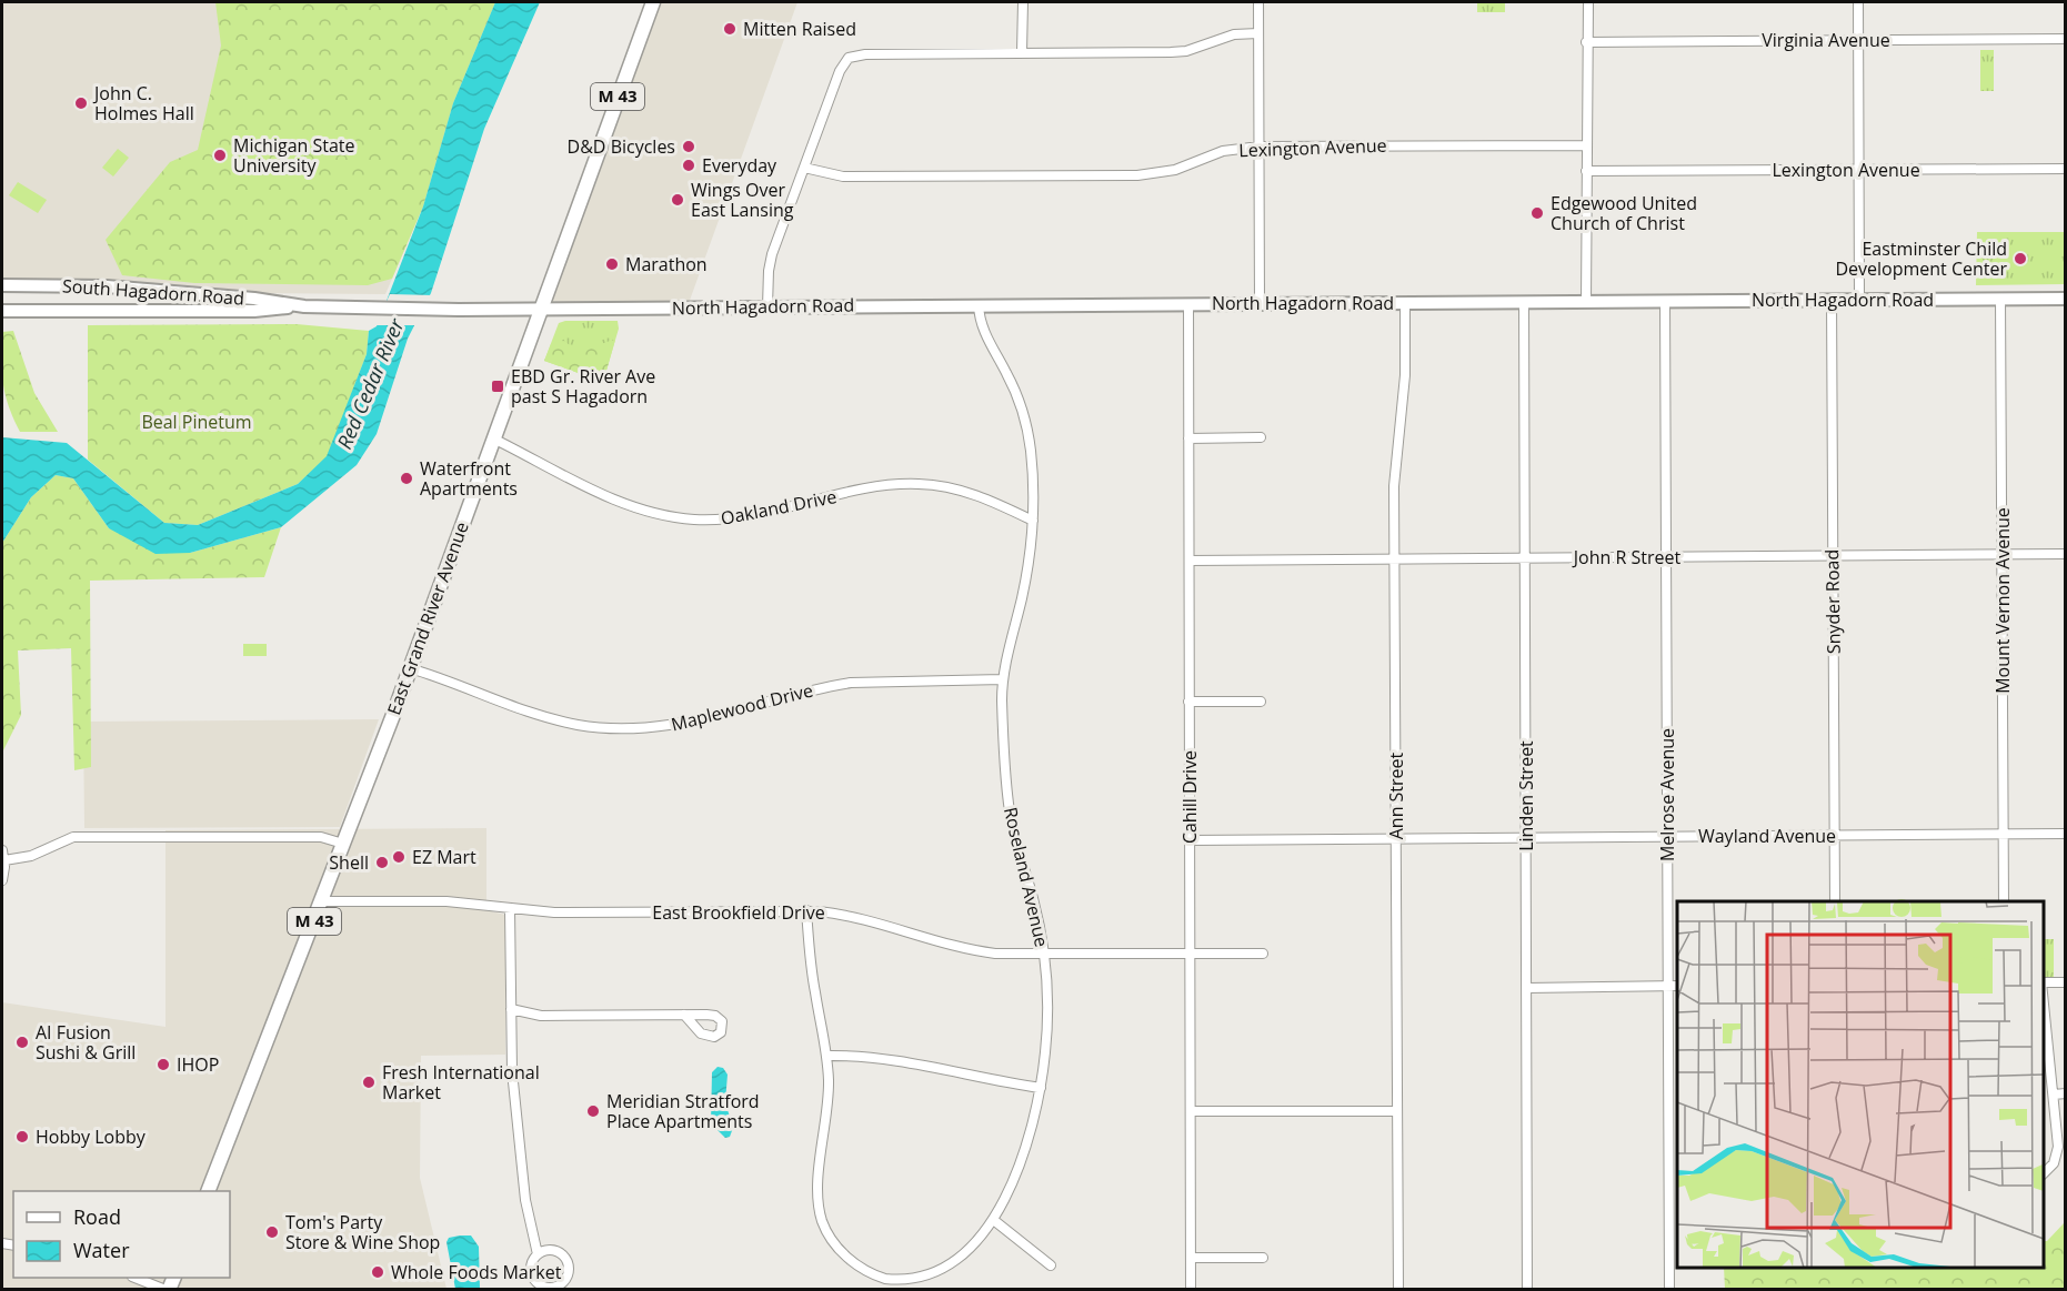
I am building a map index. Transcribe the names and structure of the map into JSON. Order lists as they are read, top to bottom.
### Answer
{
  "streets": {
    "main road": ["M 43", "East Grand River Avenue"],
    "street": [
      "Virginia Avenue",
      "Lexington Avenue",
      "South Hagadorn Road",
      "North Hagadorn Road",
      "Oakland Drive",
      "John R Street",
      "Mount Vernon Avenue",
      "Snyder Road",
      "Maplewood Drive",
      "Melrose Avenue",
      "Ann Street",
      "Linden Street",
      "Cahill Drive",
      "Wayland Avenue",
      "Roseland Avenue",
      "East Brookfield Drive"
    ]
  },
  "crossings": [
    ["South Hagadorn Road", "North Hagadorn Road"],
    ["South Hagadorn Road", "East Grand River Avenue"],
    ["North Hagadorn Road", "Mount Vernon Avenue"],
    ["North Hagadorn Road", "Snyder Road"],
    ["North Hagadorn Road", "East Grand River Avenue"],
    ["North Hagadorn Road", "Melrose Avenue"],
    ["North Hagadorn Road", "Ann Street"],
    ["North Hagadorn Road", "Linden Street"],
    ["North Hagadorn Road", "Cahill Drive"],
    ["North Hagadorn Road", "Roseland Avenue"],
    ["Oakland Drive", "East Grand River Avenue"],
    ["Oakland Drive", "Roseland Avenue"],
    ["John R Street", "Mount Vernon Avenue"],
    ["John R Street", "Snyder Road"],
    ["John R Street", "Melrose Avenue"],
    ["John R Street", "Ann Street"],
    ["John R Street", "Linden Street"],
    ["John R Street", "Cahill Drive"],
    ["Mount Vernon Avenue", "Wayland Avenue"],
    ["Snyder Road", "Wayland Avenue"],
    ["East Grand River Avenue", "Maplewood Drive"],
    ["East Grand River Avenue", "East Brookfield Drive"],
    ["Maplewood Drive", "Roseland Avenue"],
    ["Melrose Avenue", "Wayland Avenue"],
    ["Ann Street", "Wayland Avenue"],
    ["Linden Street", "Wayland Avenue"],
    ["Cahill Drive", "Wayland Avenue"],
    ["Cahill Drive", "East Brookfield Drive"],
    ["Roseland Avenue", "East Brookfield Drive"]
  ],
  "water": ["Red Cedar River"],
  "parks": ["Beal Pinetum"],
  "places": {
    "other": [
      "Mitten Raised",
      "John C. Holmes Hall",
      "D&D Bicycles",
      "Michigan State University",
      "Everyday",
      "Wings Over East Lansing",
      "Edgewood United Church of Christ",
      "Eastminster Child Development Center",
      "Marathon",
      "Waterfront Apartments",
      "EZ Mart",
      "Shell",
      "AI Fusion Sushi & Grill",
      "IHOP",
      "Fresh International Market",
      "Meridian Stratford Place Apartments",
      "Hobby Lobby",
      "Tom's Party Store & Wine Shop",
      "Whole Foods Market"
    ],
    "transit": ["EBD Gr. River Ave past S Hagadorn"]
  },
  "legend": ["Road", "Water"]
}
